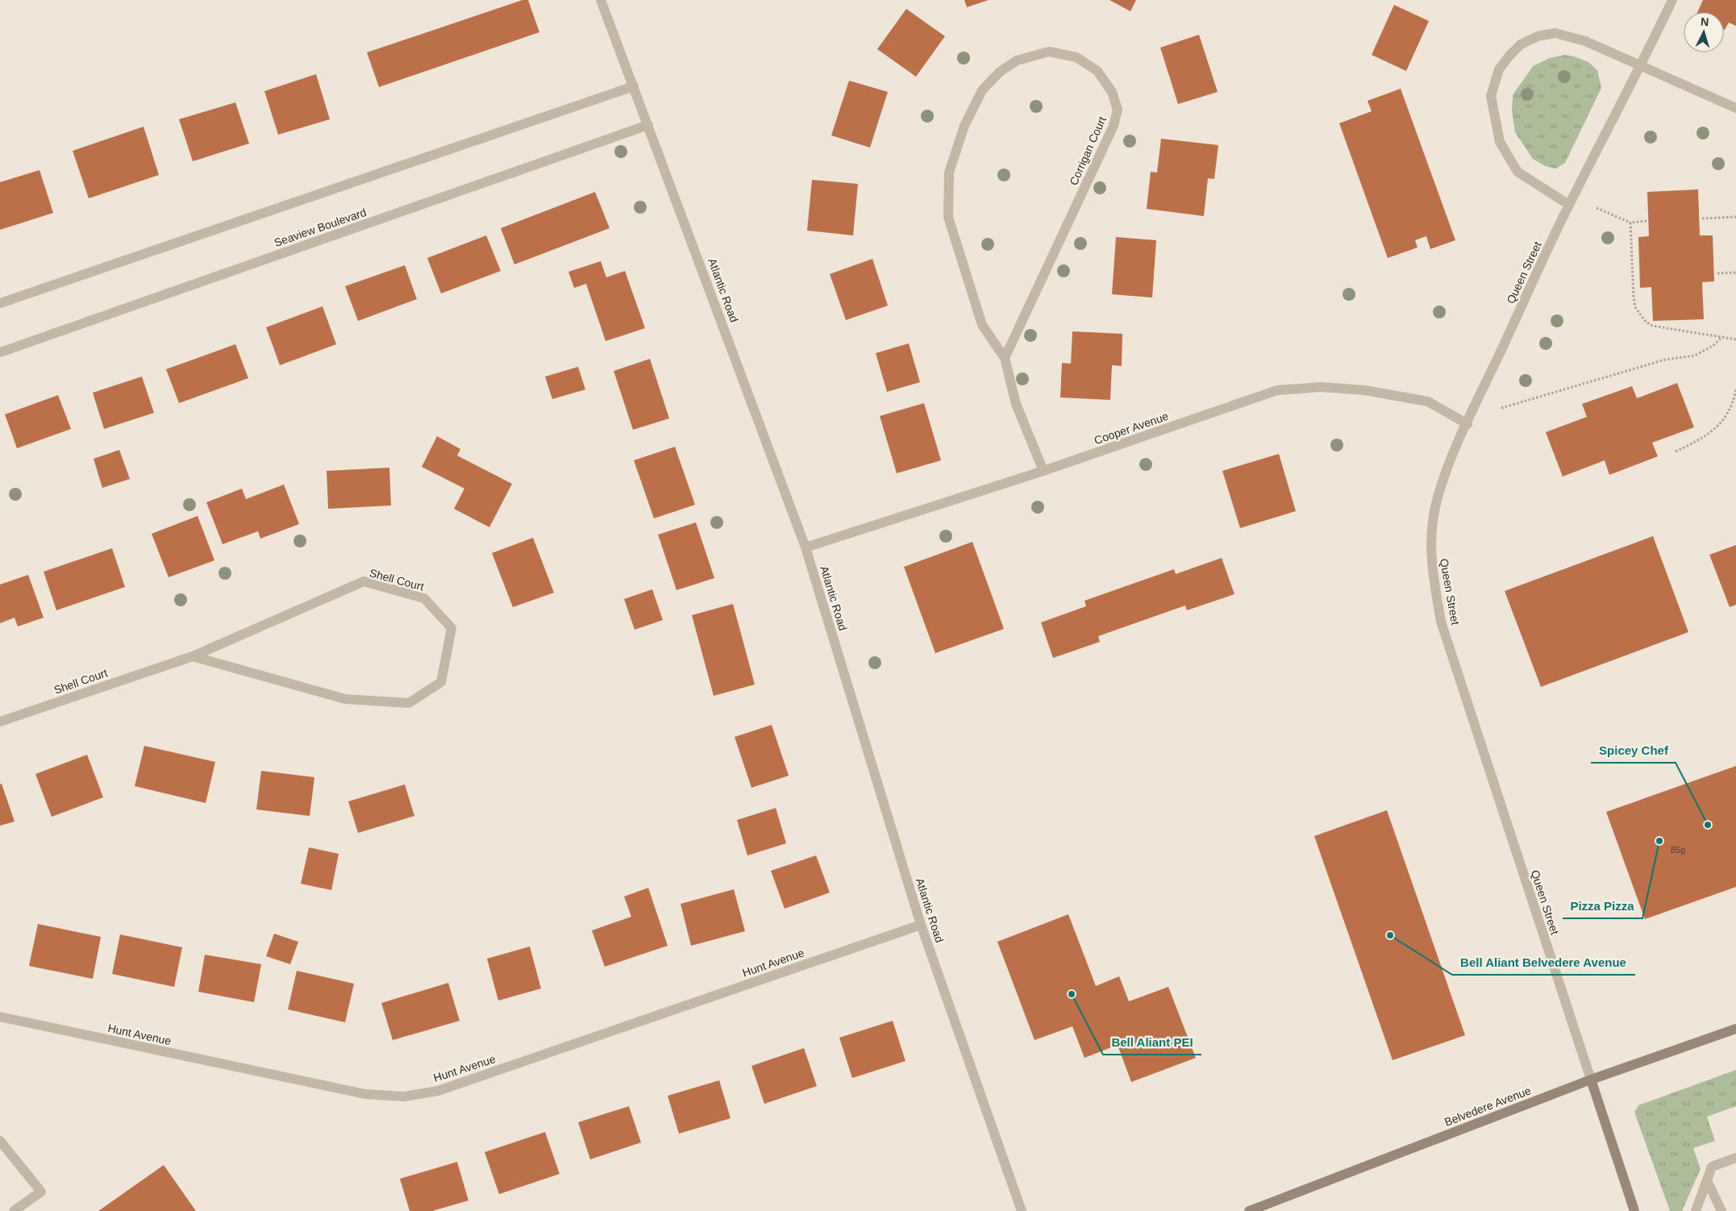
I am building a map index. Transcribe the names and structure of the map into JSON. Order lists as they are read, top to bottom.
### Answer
{
  "streets": {
    "main road": ["Queen Street", "Belvedere Avenue"],
    "street": [
      "Corrigan Court",
      "Seaview Boulevard",
      "Atlantic Road",
      "Cooper Avenue",
      "Shell Court",
      "Hunt Avenue"
    ]
  },
  "crossings": [
    ["Corrigan Court", "Cooper Avenue"],
    ["Seaview Boulevard", "Atlantic Road"],
    ["Queen Street", "Cooper Avenue"],
    ["Queen Street", "Belvedere Avenue"],
    ["Atlantic Road", "Cooper Avenue"],
    ["Atlantic Road", "Hunt Avenue"]
  ],
  "places": [
    "Spicey Chef",
    "Pizza Pizza",
    "Bell Aliant Belvedere Avenue",
    "Bell Aliant PEI"
  ],
  "house_numbers": ["85g"],
  "north": "top"
}
